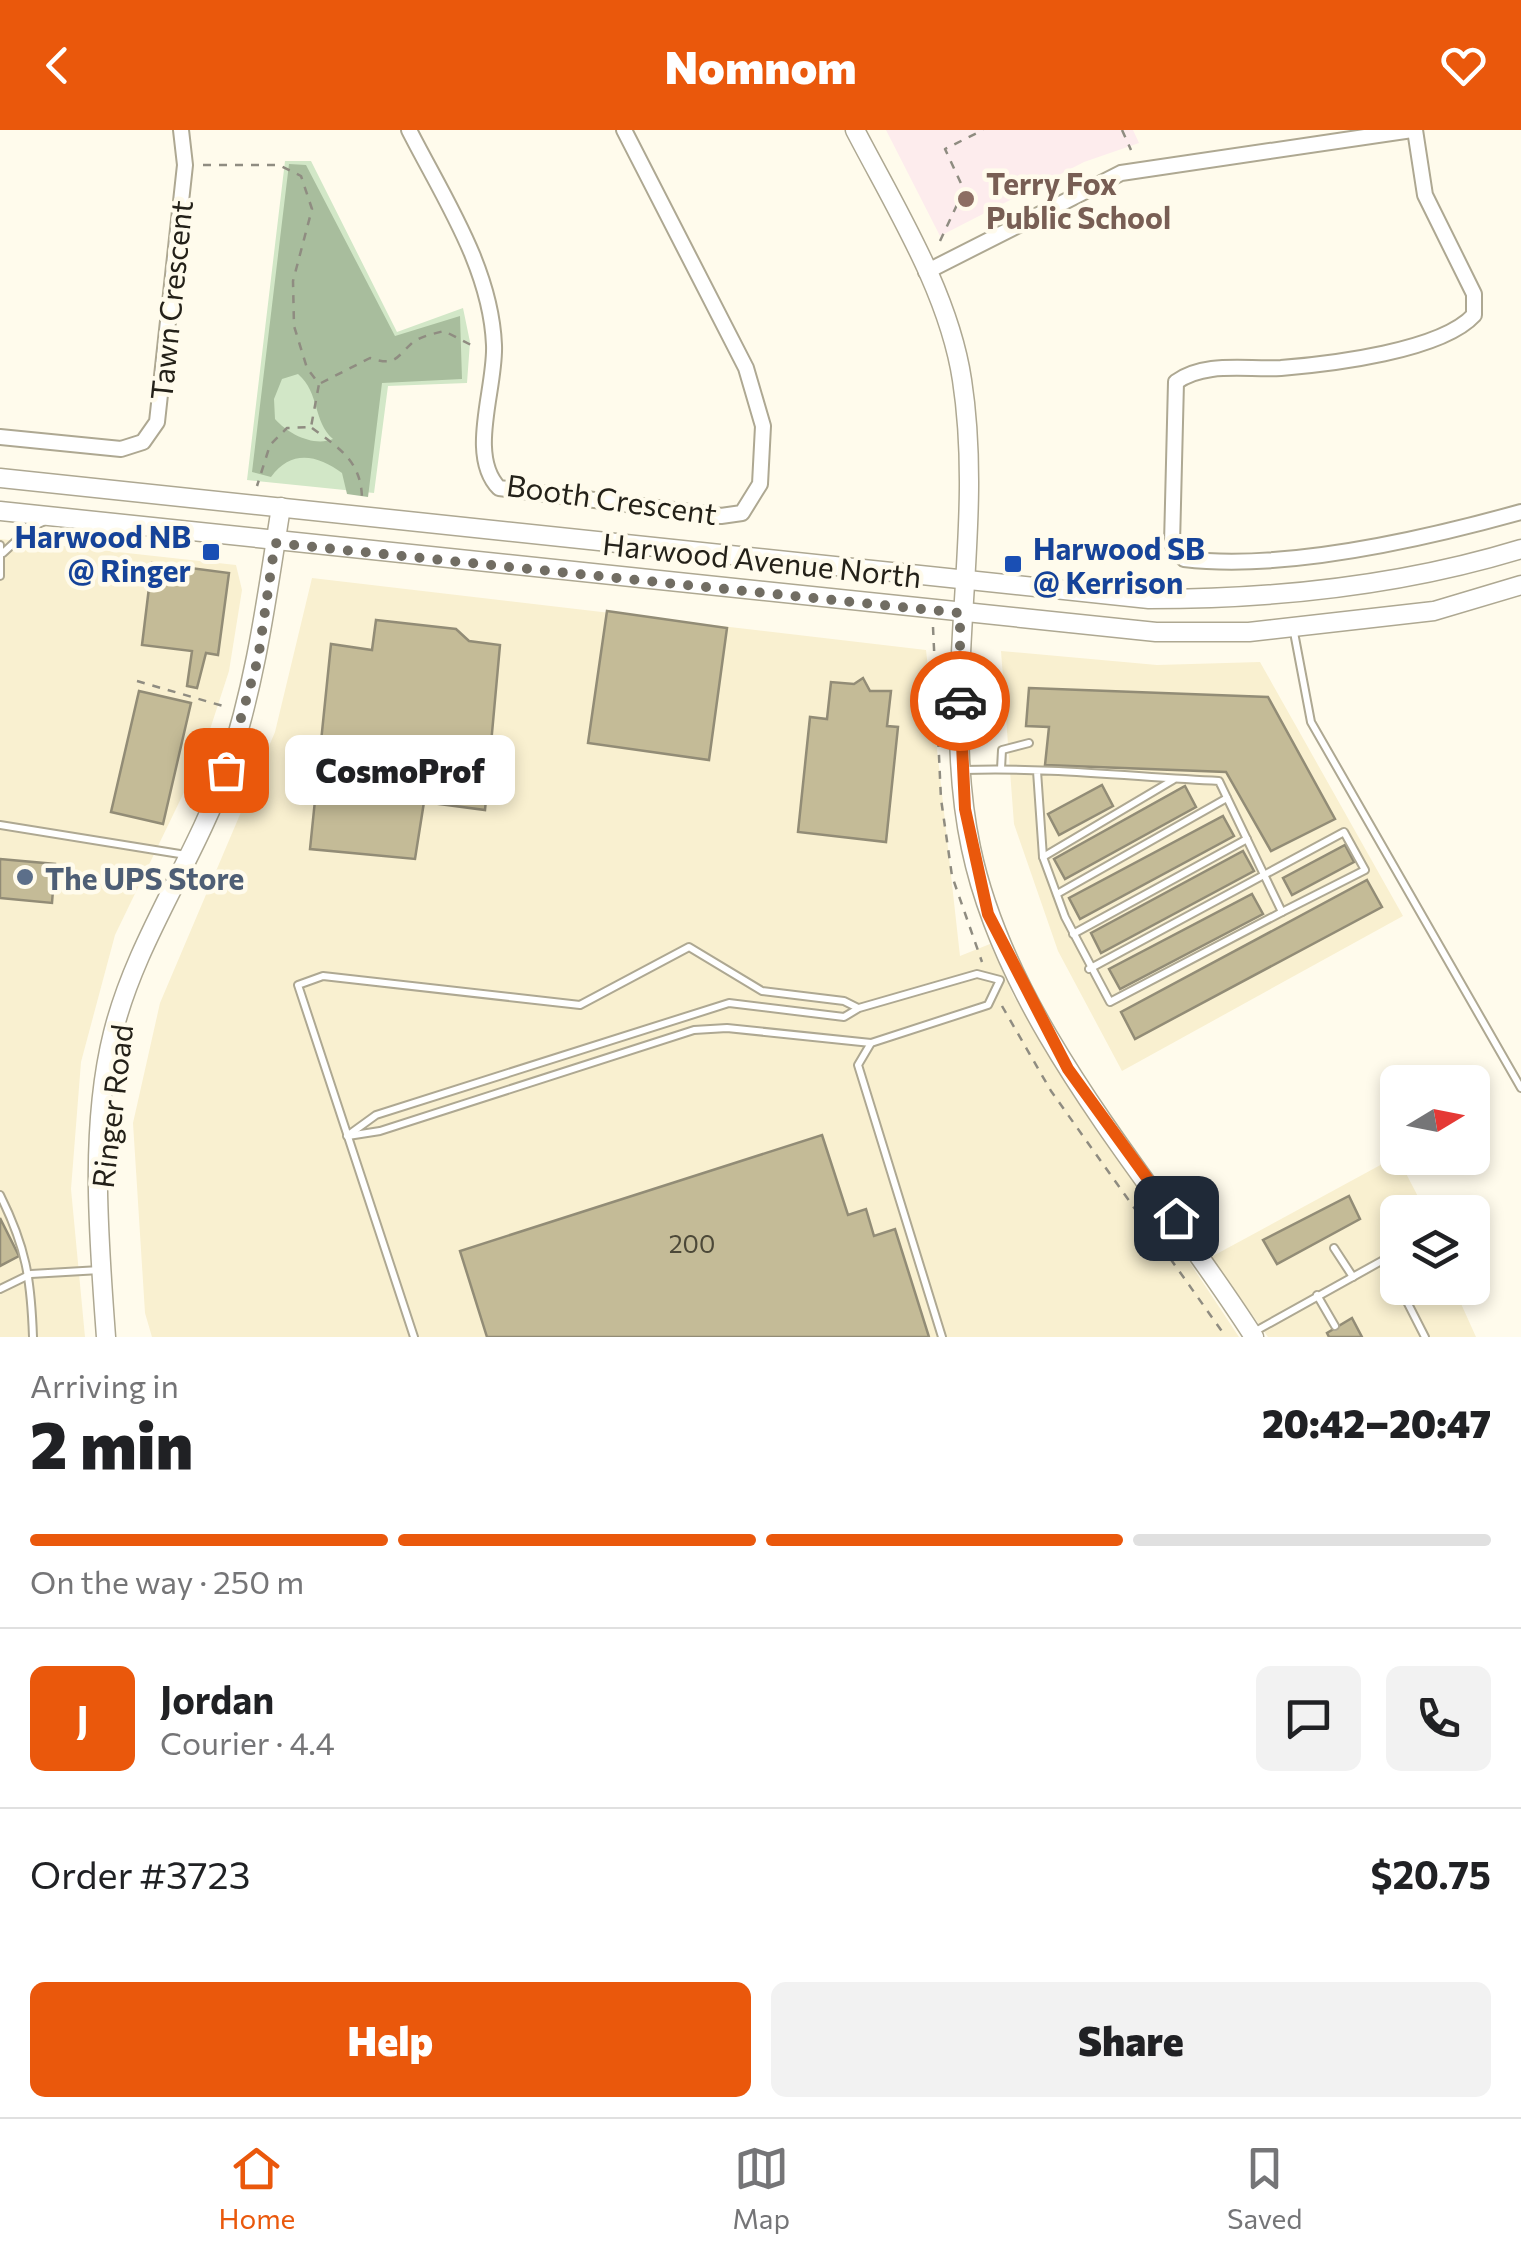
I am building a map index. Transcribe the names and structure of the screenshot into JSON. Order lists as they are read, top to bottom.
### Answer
{
  "streets": {
    "main road": ["Harwood Avenue North", "Ringer Road"],
    "street": ["Tawn Crescent", "Booth Crescent"]
  },
  "crossings": [
    ["Harwood Avenue North", "Ringer Road"]
  ],
  "places": {
    "other": ["Terry Fox Public School", "CosmoProf", "The UPS Store"],
    "transit": ["Harwood NB @ Ringer", "Harwood SB @ Kerrison"]
  },
  "house_numbers": ["200"],
  "north": "right",
  "page": {
    "header": "Nomnom",
    "bubble": "CosmoProf",
    "heading": ["2 min", "Arriving in", "20:42–20:47"],
    "panel": [
      "Jordan",
      "Courier · 4.4",
      "Order #3723",
      "$20.75"
    ],
    "bar": "On the way · 250 m",
    "round": "J",
    "buttons": ["Help", "Share"],
    "tabs": ["Home", "Map", "Saved"]
  }
}
